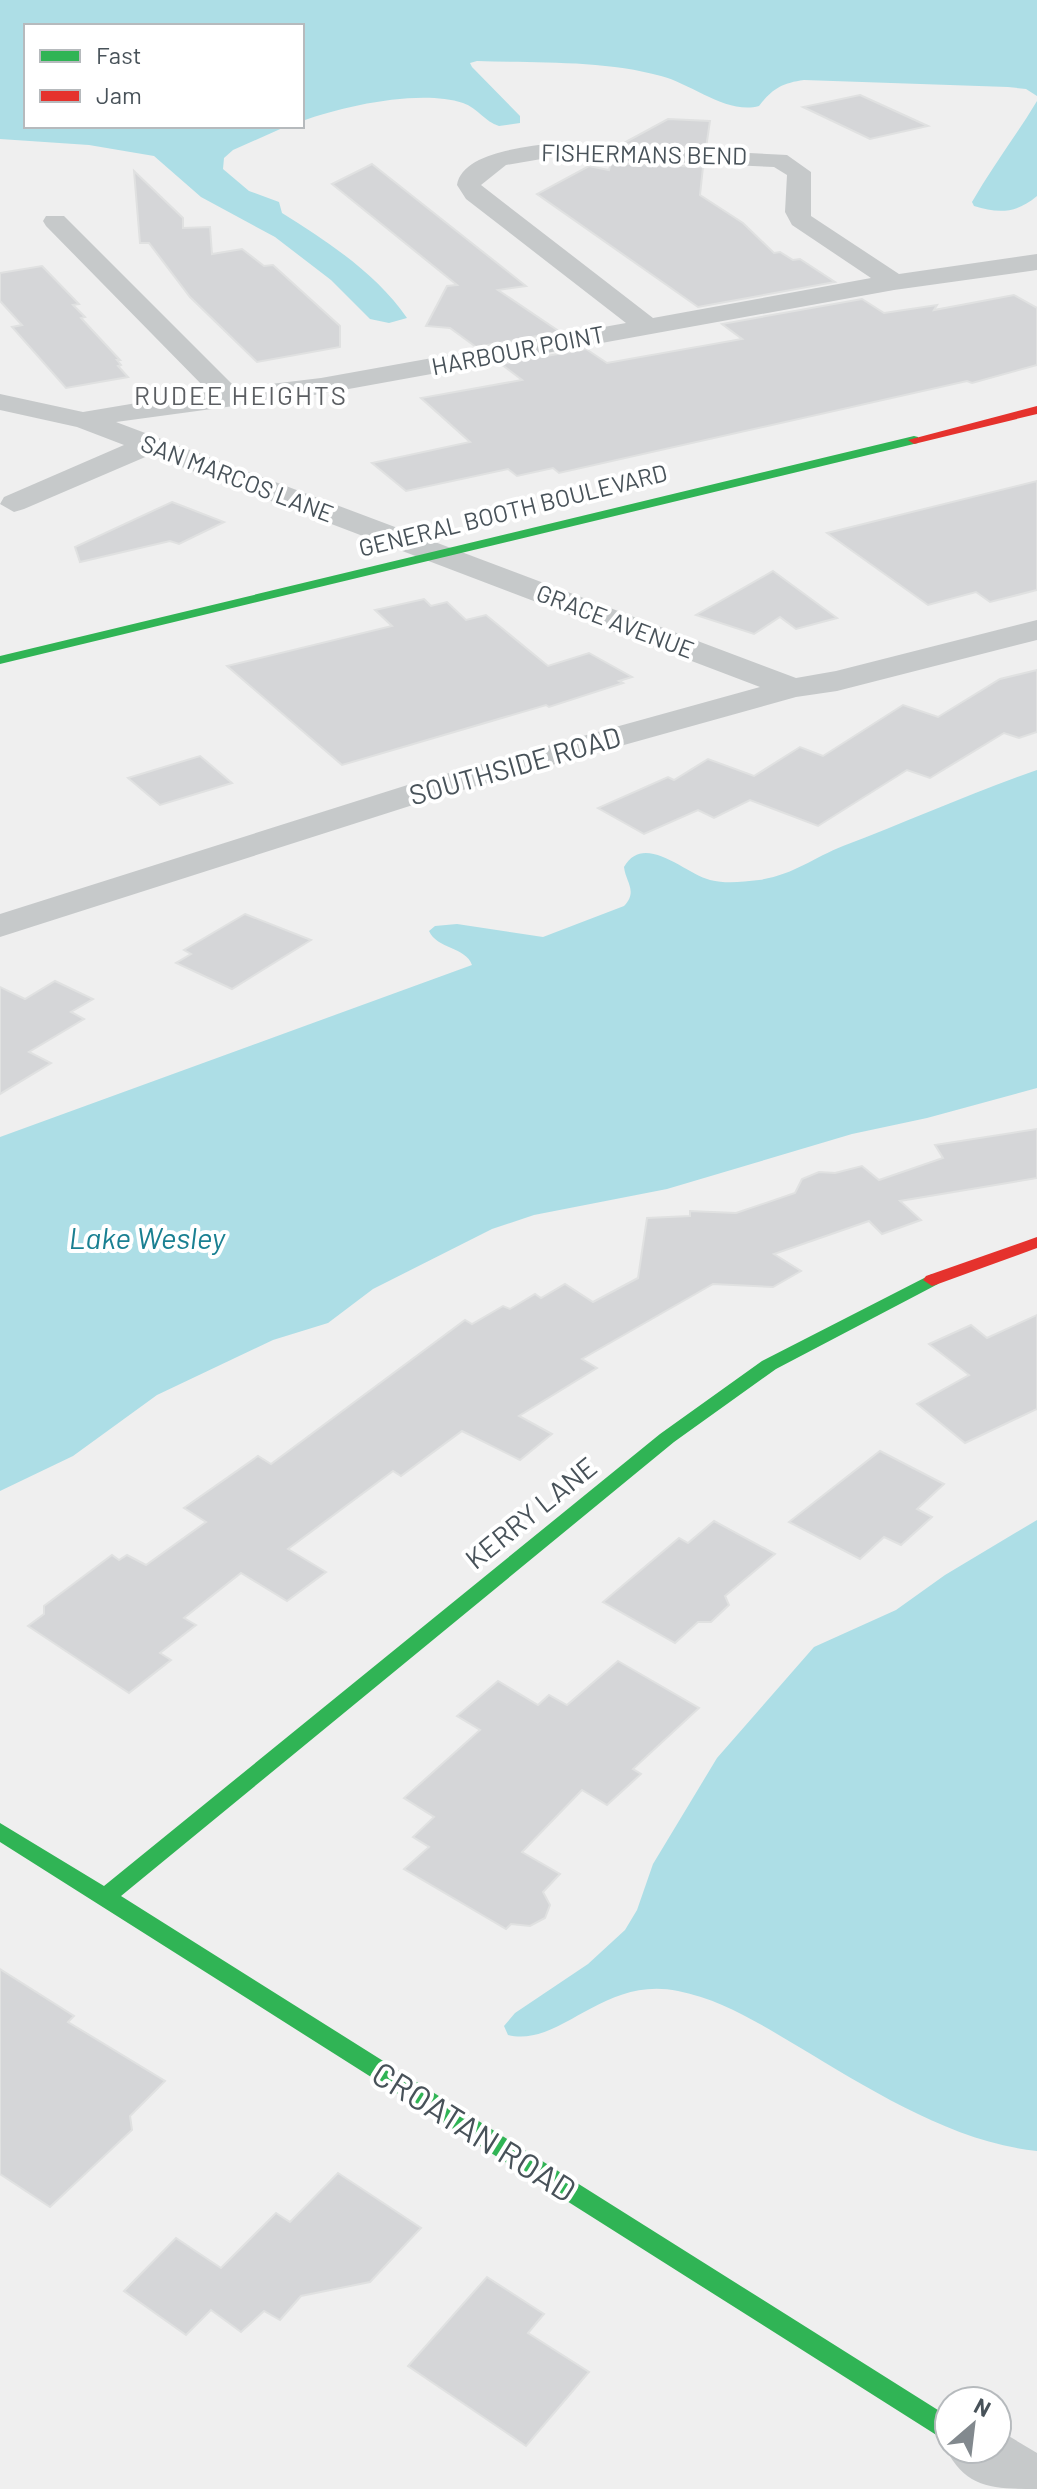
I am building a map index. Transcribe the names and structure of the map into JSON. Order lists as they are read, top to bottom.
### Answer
{
  "streets": {
    "main road": ["GENERAL BOOTH BOULEVARD", "KERRY LANE", "CROATAN ROAD"],
    "street": [
      "FISHERMANS BEND",
      "HARBOUR POINT",
      "SAN MARCOS LANE",
      "GRACE AVENUE",
      "SOUTHSIDE ROAD"
    ]
  },
  "crossings": [
    ["FISHERMANS BEND", "HARBOUR POINT"],
    ["HARBOUR POINT", "SAN MARCOS LANE"],
    ["SAN MARCOS LANE", "GENERAL BOOTH BOULEVARD"],
    ["SAN MARCOS LANE", "GRACE AVENUE"],
    ["GENERAL BOOTH BOULEVARD", "GRACE AVENUE"],
    ["GRACE AVENUE", "SOUTHSIDE ROAD"],
    ["KERRY LANE", "CROATAN ROAD"]
  ],
  "districts": ["RUDEE HEIGHTS"],
  "water": ["Lake Wesley"],
  "legend": ["Fast", "Jam"],
  "north": "top right"
}
